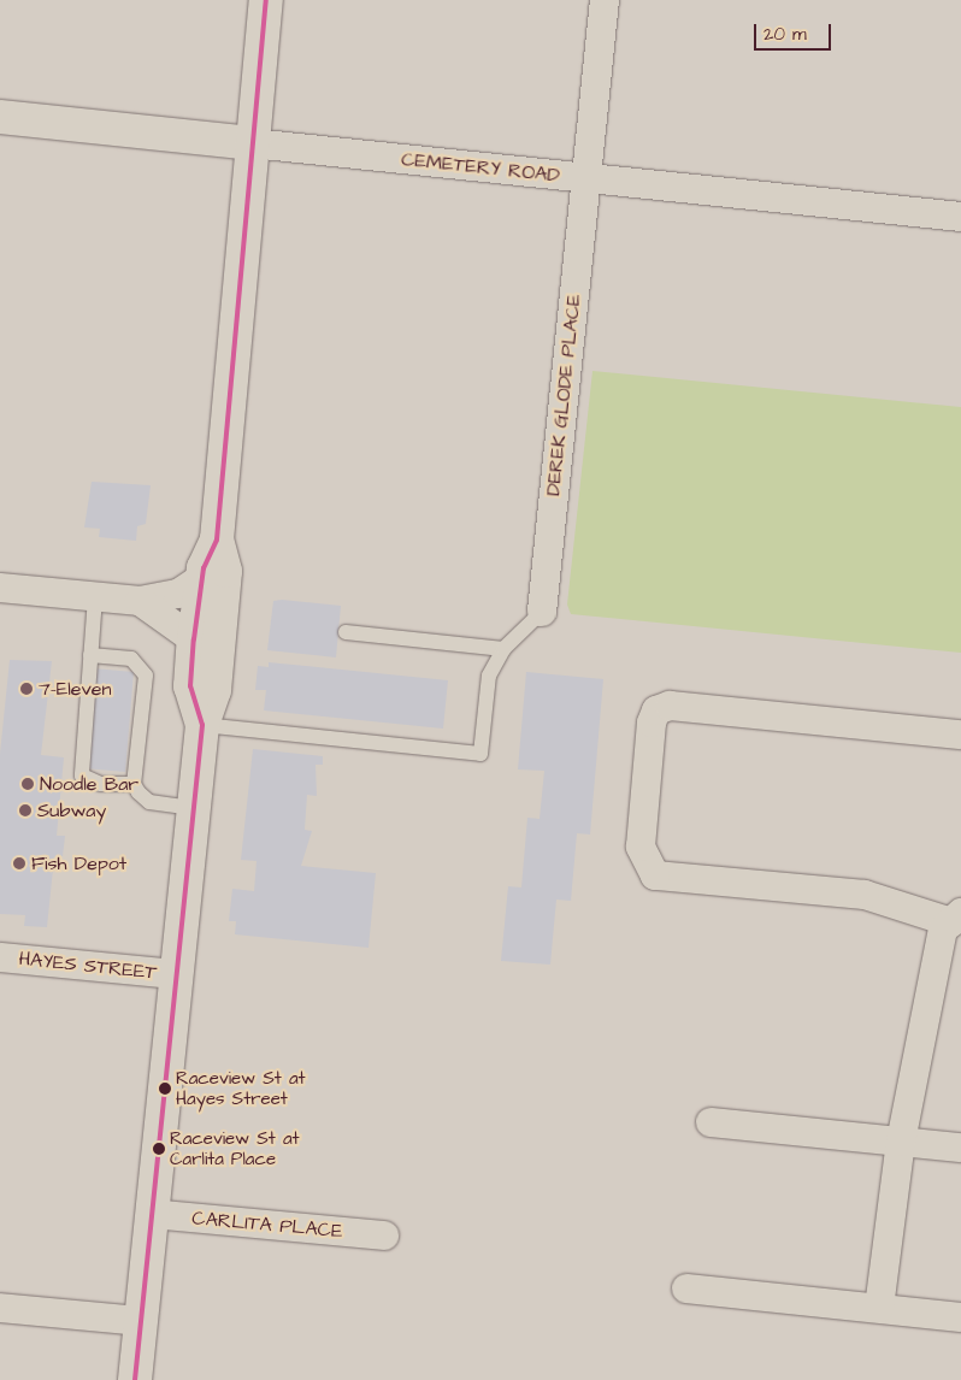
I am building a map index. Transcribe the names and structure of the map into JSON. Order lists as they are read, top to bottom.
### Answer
{
  "streets": {
    "street": [
      "CEMETERY ROAD",
      "DEREK GLODE PLACE",
      "HAYES STREET",
      "CARLITA PLACE"
    ]
  },
  "crossings": [
    ["CEMETERY ROAD", "DEREK GLODE PLACE"]
  ],
  "places": [
    "7-Eleven",
    "Noodle Bar",
    "Subway",
    "Fish Depot",
    "Raceview St at Hayes Street",
    "Raceview St at Carlita Place"
  ],
  "scale_bar": "20 m"
}
